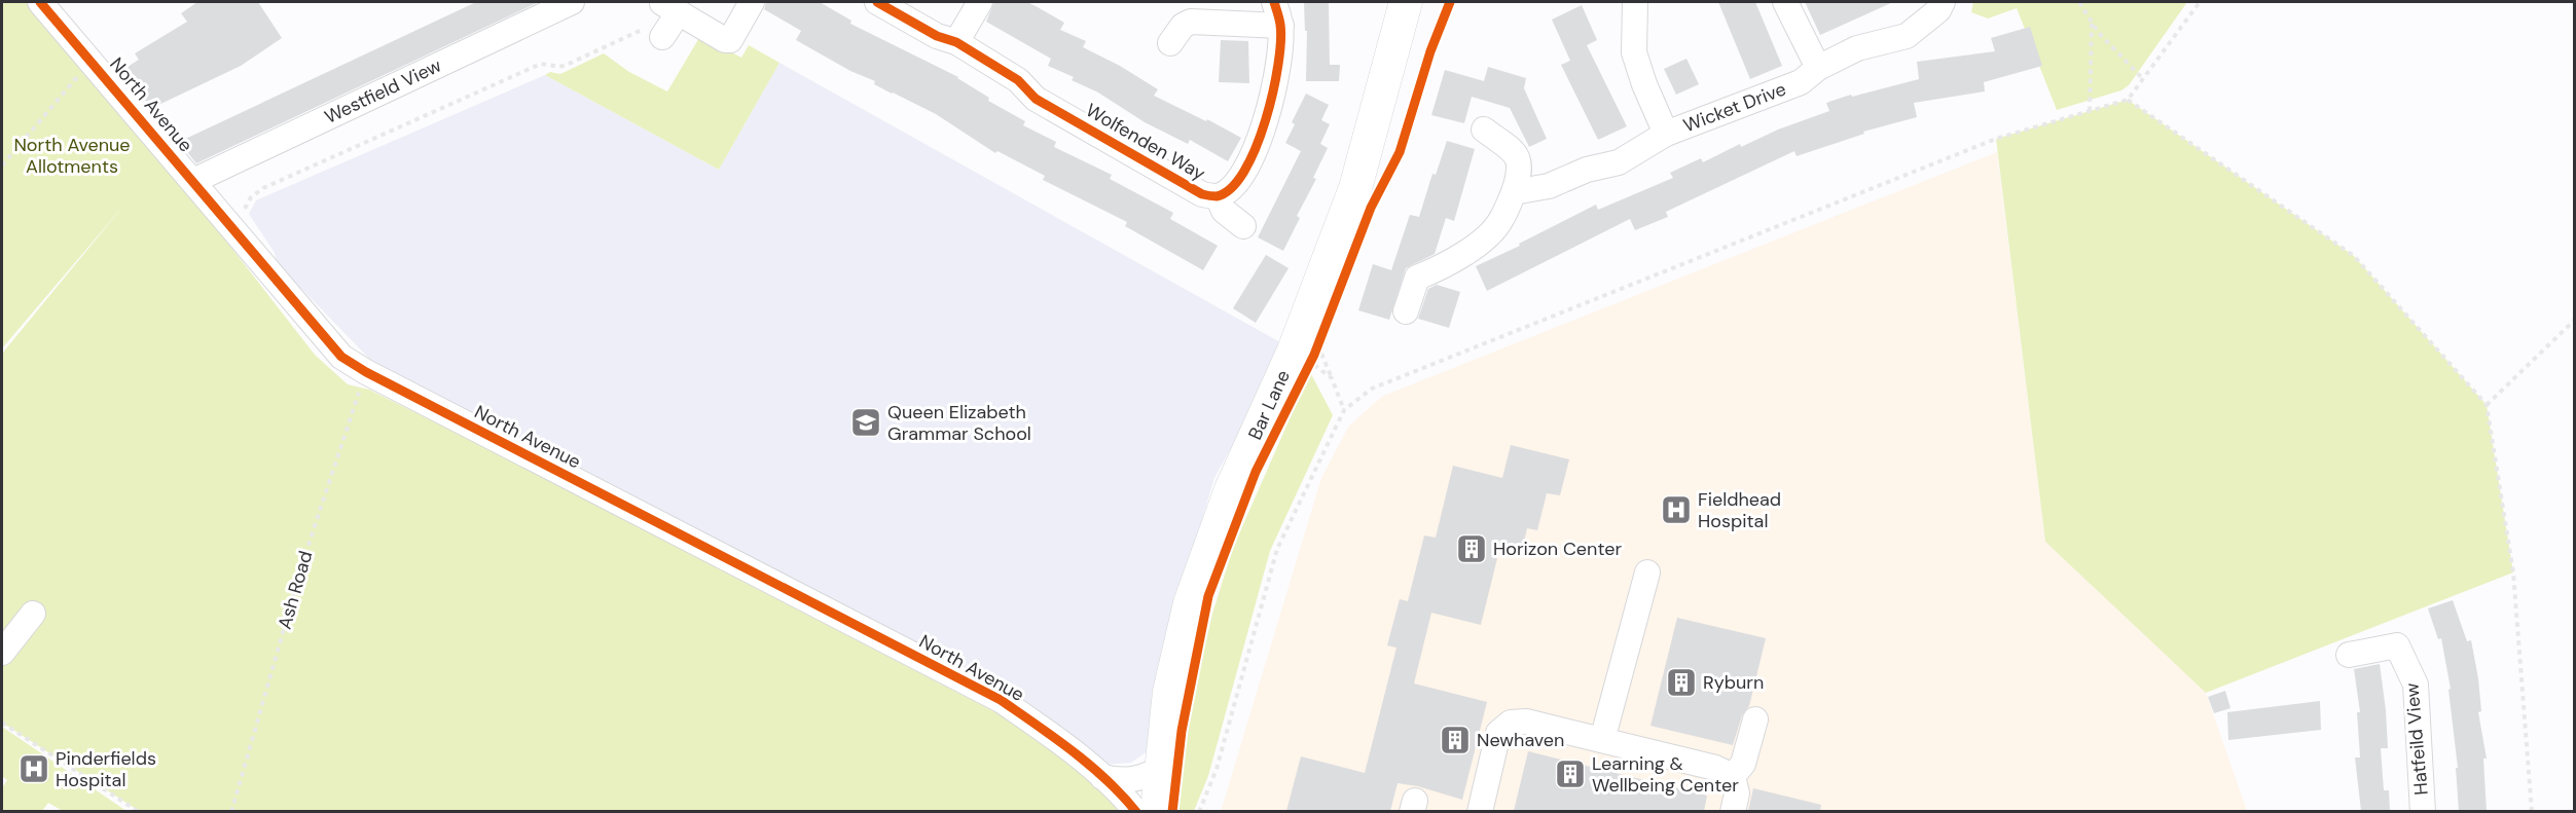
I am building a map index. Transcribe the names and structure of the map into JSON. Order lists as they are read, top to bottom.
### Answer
{
  "streets": {
    "main road": ["Bar Lane"],
    "street": [
      "Westfield View",
      "North Avenue",
      "Wicket Drive",
      "Wolfenden Way",
      "Hatfeild View"
    ],
    "path": ["Ash Road"]
  },
  "crossings": [
    ["Westfield View", "North Avenue"],
    ["North Avenue", "Ash Road"]
  ],
  "parks": ["North Avenue Allotments"],
  "places": {
    "school or university": ["Queen Elizabeth Grammar School"],
    "hospital": ["Fieldhead Hospital", "Pinderfields Hospital"],
    "building": [
      "Horizon Center",
      "Ryburn",
      "Newhaven",
      "Learning & Wellbeing Center"
    ]
  }
}
